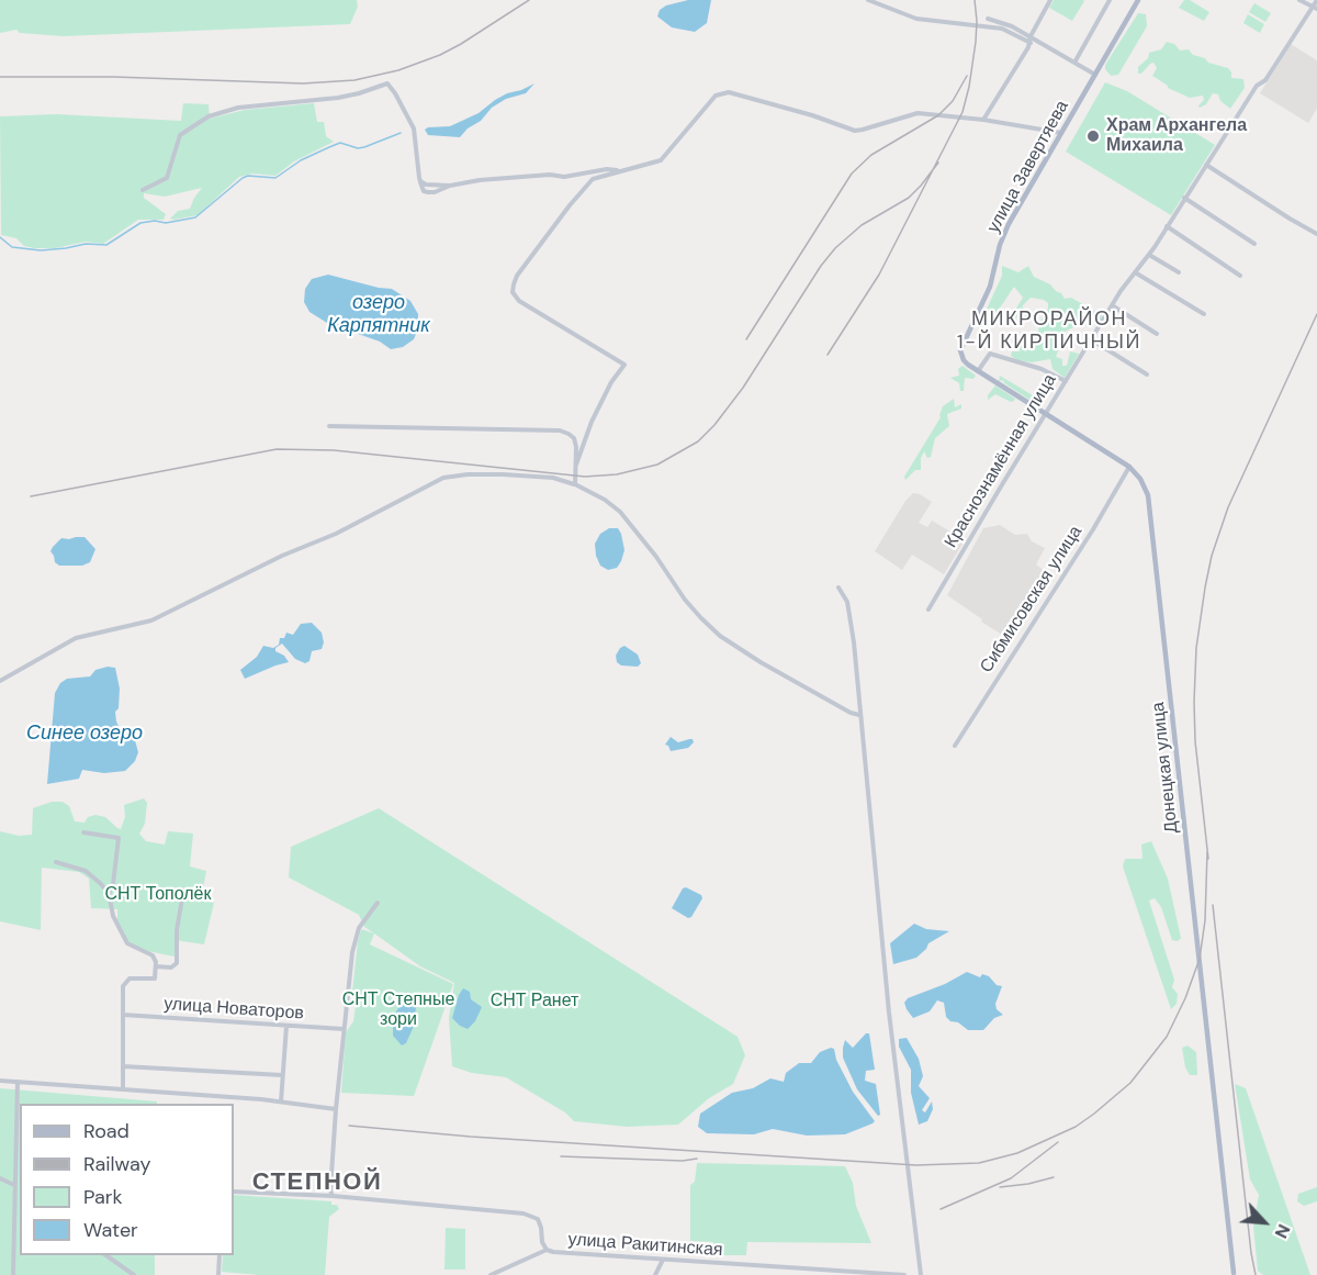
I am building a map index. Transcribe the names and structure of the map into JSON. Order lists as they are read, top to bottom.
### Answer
{
  "streets": {
    "main road": ["улица Завертяева", "Донецкая улица"],
    "street": [
      "Краснознамённая улица",
      "Сибмисовская улица",
      "улица Новаторов",
      "улица Ракитинская"
    ]
  },
  "crossings": [
    ["улица Завертяева", "Донецкая улица"],
    ["Краснознамённая улица", "Донецкая улица"],
    ["Сибмисовская улица", "Донецкая улица"]
  ],
  "districts": ["МИКРОРАЙОН 1-Й КИРПИЧНЫЙ", "СТЕПНОЙ"],
  "water": ["озеро Карпятник", "Синее озеро"],
  "parks": ["СНТ Тополёк", "СНТ Степные зори", "СНТ Ранет"],
  "places": ["Храм Архангела Михаила"],
  "legend": [
    "Road",
    "Railway",
    "Park",
    "Water"
  ],
  "north": "bottom right"
}
